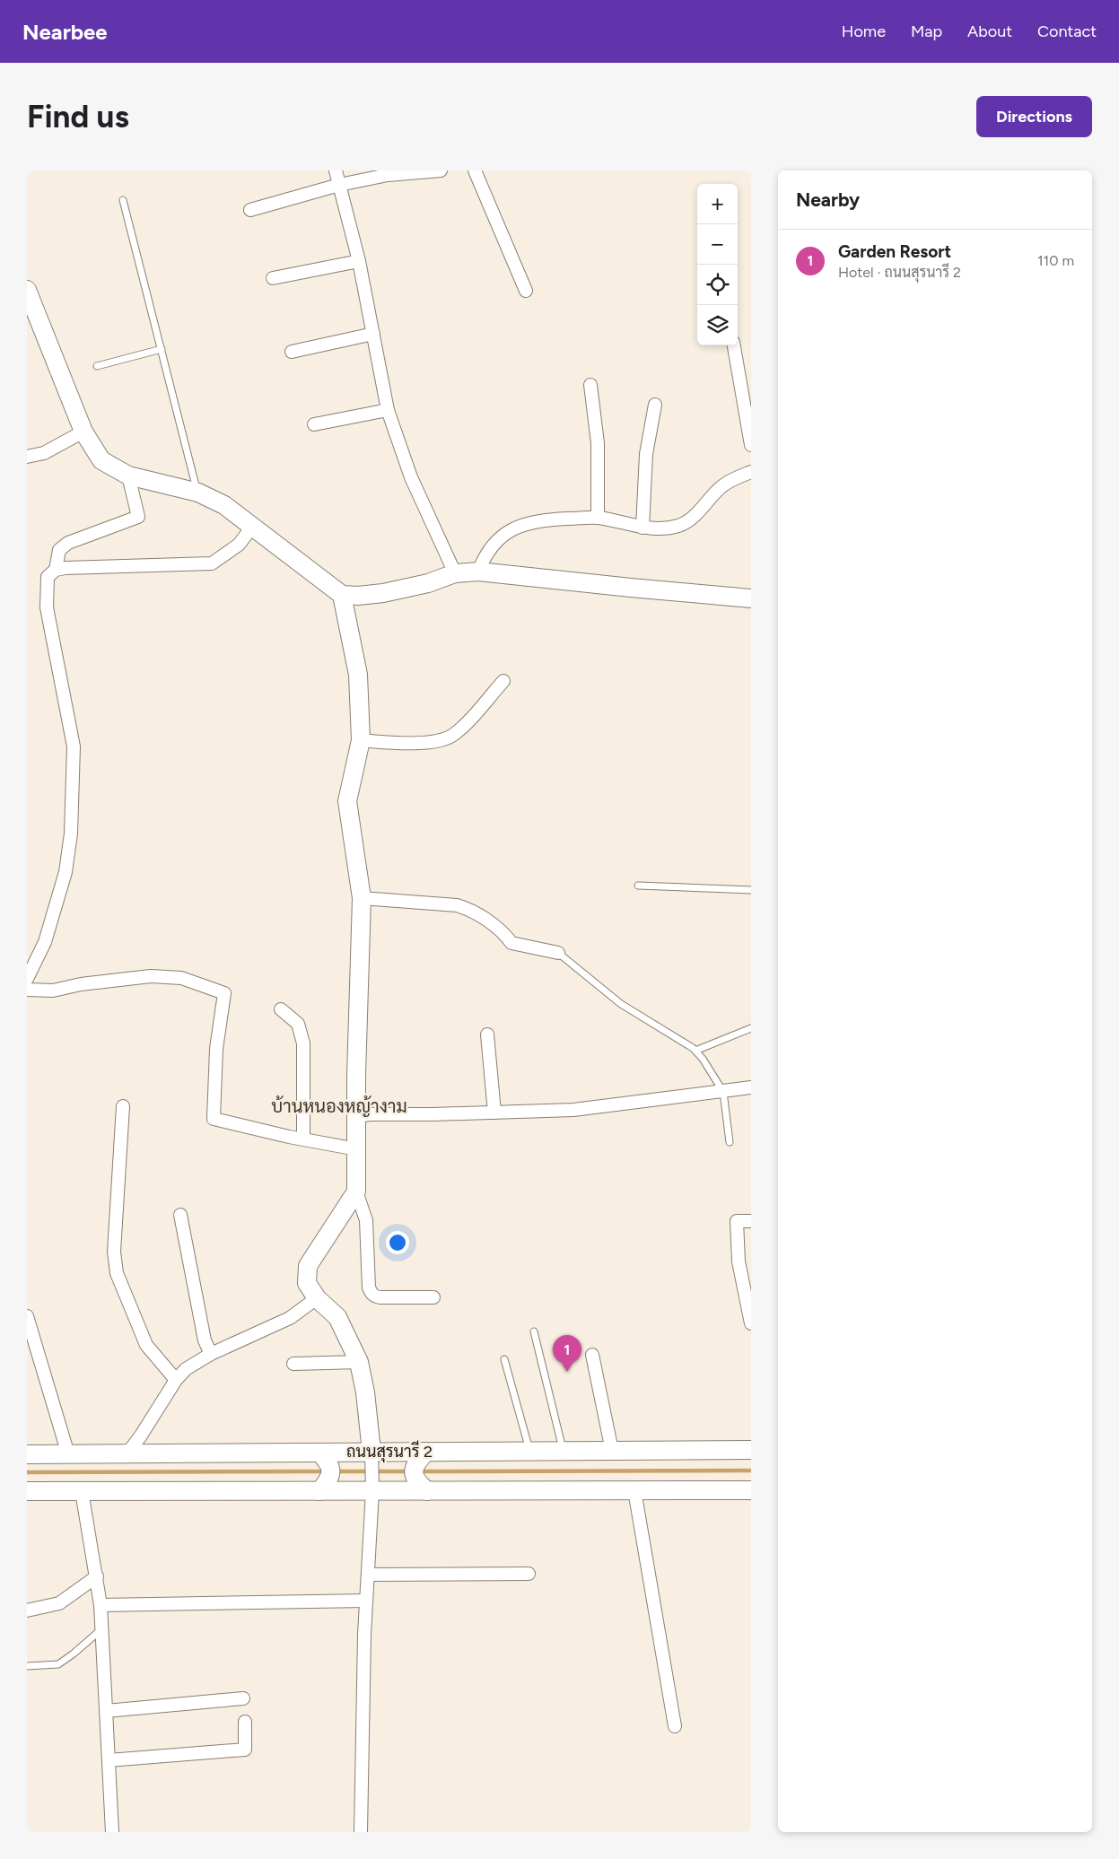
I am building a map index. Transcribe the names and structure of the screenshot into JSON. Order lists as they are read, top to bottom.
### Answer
{
  "streets": {
    "street": ["ถนนสุรนารี 2"]
  },
  "districts": ["บ้านหนองหญ้างาม"],
  "page": {
    "header": "Nearbee",
    "nav": [
      "Home",
      "Map",
      "About",
      "Contact"
    ],
    "buttons": "Directions",
    "title": "Find us",
    "heading": "Nearby",
    "map_buttons": ["+", "−"],
    "list": [
      {
        "mark": "1",
        "name": "Garden Resort",
        "note": "Hotel · ถนนสุรนารี 2",
        "value": "110 m"
      }
    ],
    "pins": "1"
  }
}
